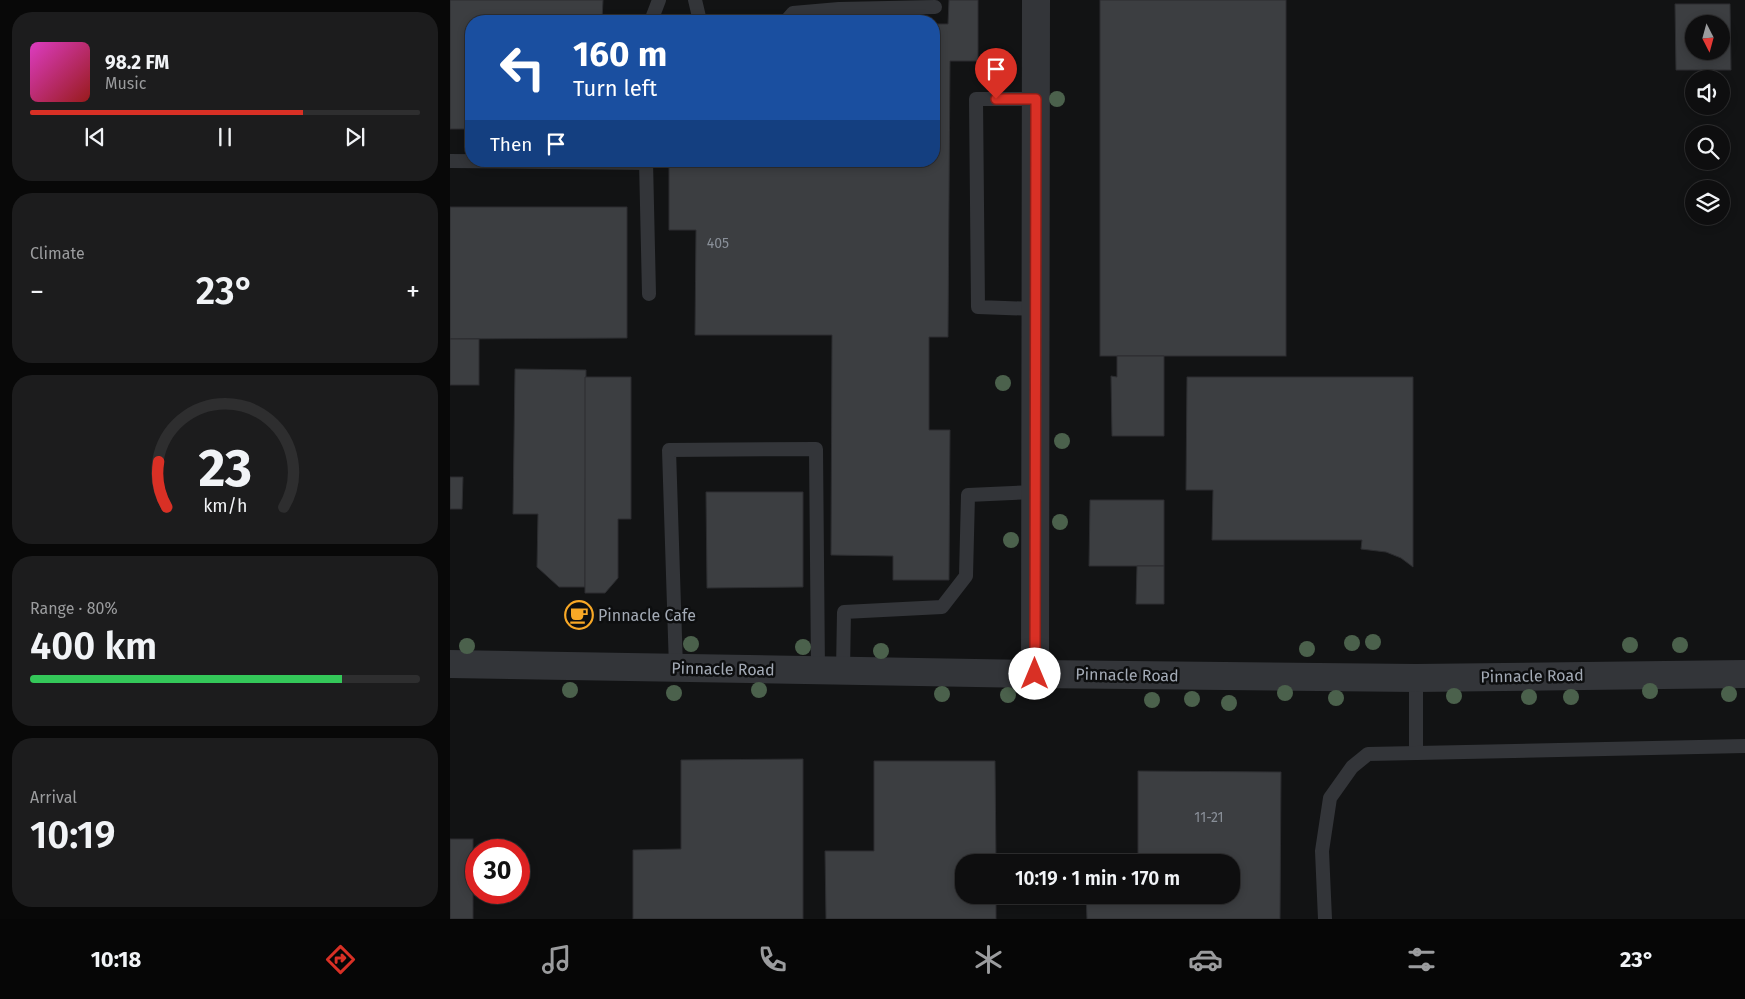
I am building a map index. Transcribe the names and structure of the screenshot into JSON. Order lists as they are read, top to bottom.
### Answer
{
  "streets": {
    "street": ["Pinnacle Road"]
  },
  "places": {
    "cafe": ["Pinnacle Cafe"]
  },
  "house_numbers": ["405", "11-21"],
  "north": "bottom",
  "page": {
    "turn": ["160 m", "Turn left"],
    "song": ["98.2 FM", "Music"],
    "then": "Then",
    "tile": [
      "Climate",
      ["Range · 80%", "400 km"],
      ["Arrival", "10:19"]
    ],
    "heat": ["−", "23°", "+"],
    "limit": "30",
    "trip": "10:19 · 1 min · 170 m",
    "tabs": ["10:18", "23°"],
    "gauge": ["23", "km/h"]
  }
}
